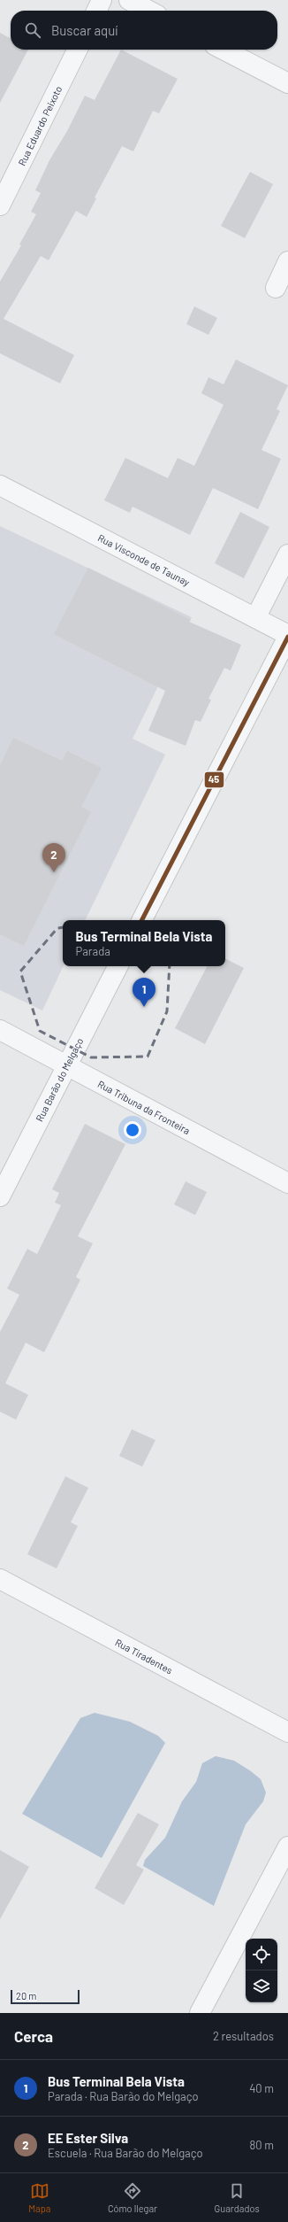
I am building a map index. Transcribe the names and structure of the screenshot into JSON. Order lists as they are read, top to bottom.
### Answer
{
  "streets": {
    "street": [
      "Rua Eduardo Peixoto",
      "Rua Visconde de Taunay",
      "Rua Barão do Melgaço",
      "Rua Tribuna da Fronteira",
      "Rua Tiradentes"
    ]
  },
  "crossings": [
    ["Rua Barão do Melgaço", "Rua Tribuna da Fronteira"]
  ],
  "lines": ["transit line 45"],
  "scale_bar": "20 m",
  "page": {
    "search": "Buscar aquí",
    "pins": ["2", "1"],
    "popup": ["Bus Terminal Bela Vista", "Parada"],
    "scale": "20 m",
    "heading": ["Cerca", "2 resultados"],
    "list": [
      {
        "mark": "1",
        "name": "Bus Terminal Bela Vista",
        "note": "Parada · Rua Barão do Melgaço",
        "value": "40 m"
      },
      {
        "mark": "2",
        "name": "EE Ester Silva",
        "note": "Escuela · Rua Barão do Melgaço",
        "value": "80 m"
      }
    ],
    "nav": ["Mapa", "Cómo llegar", "Guardados"]
  }
}
